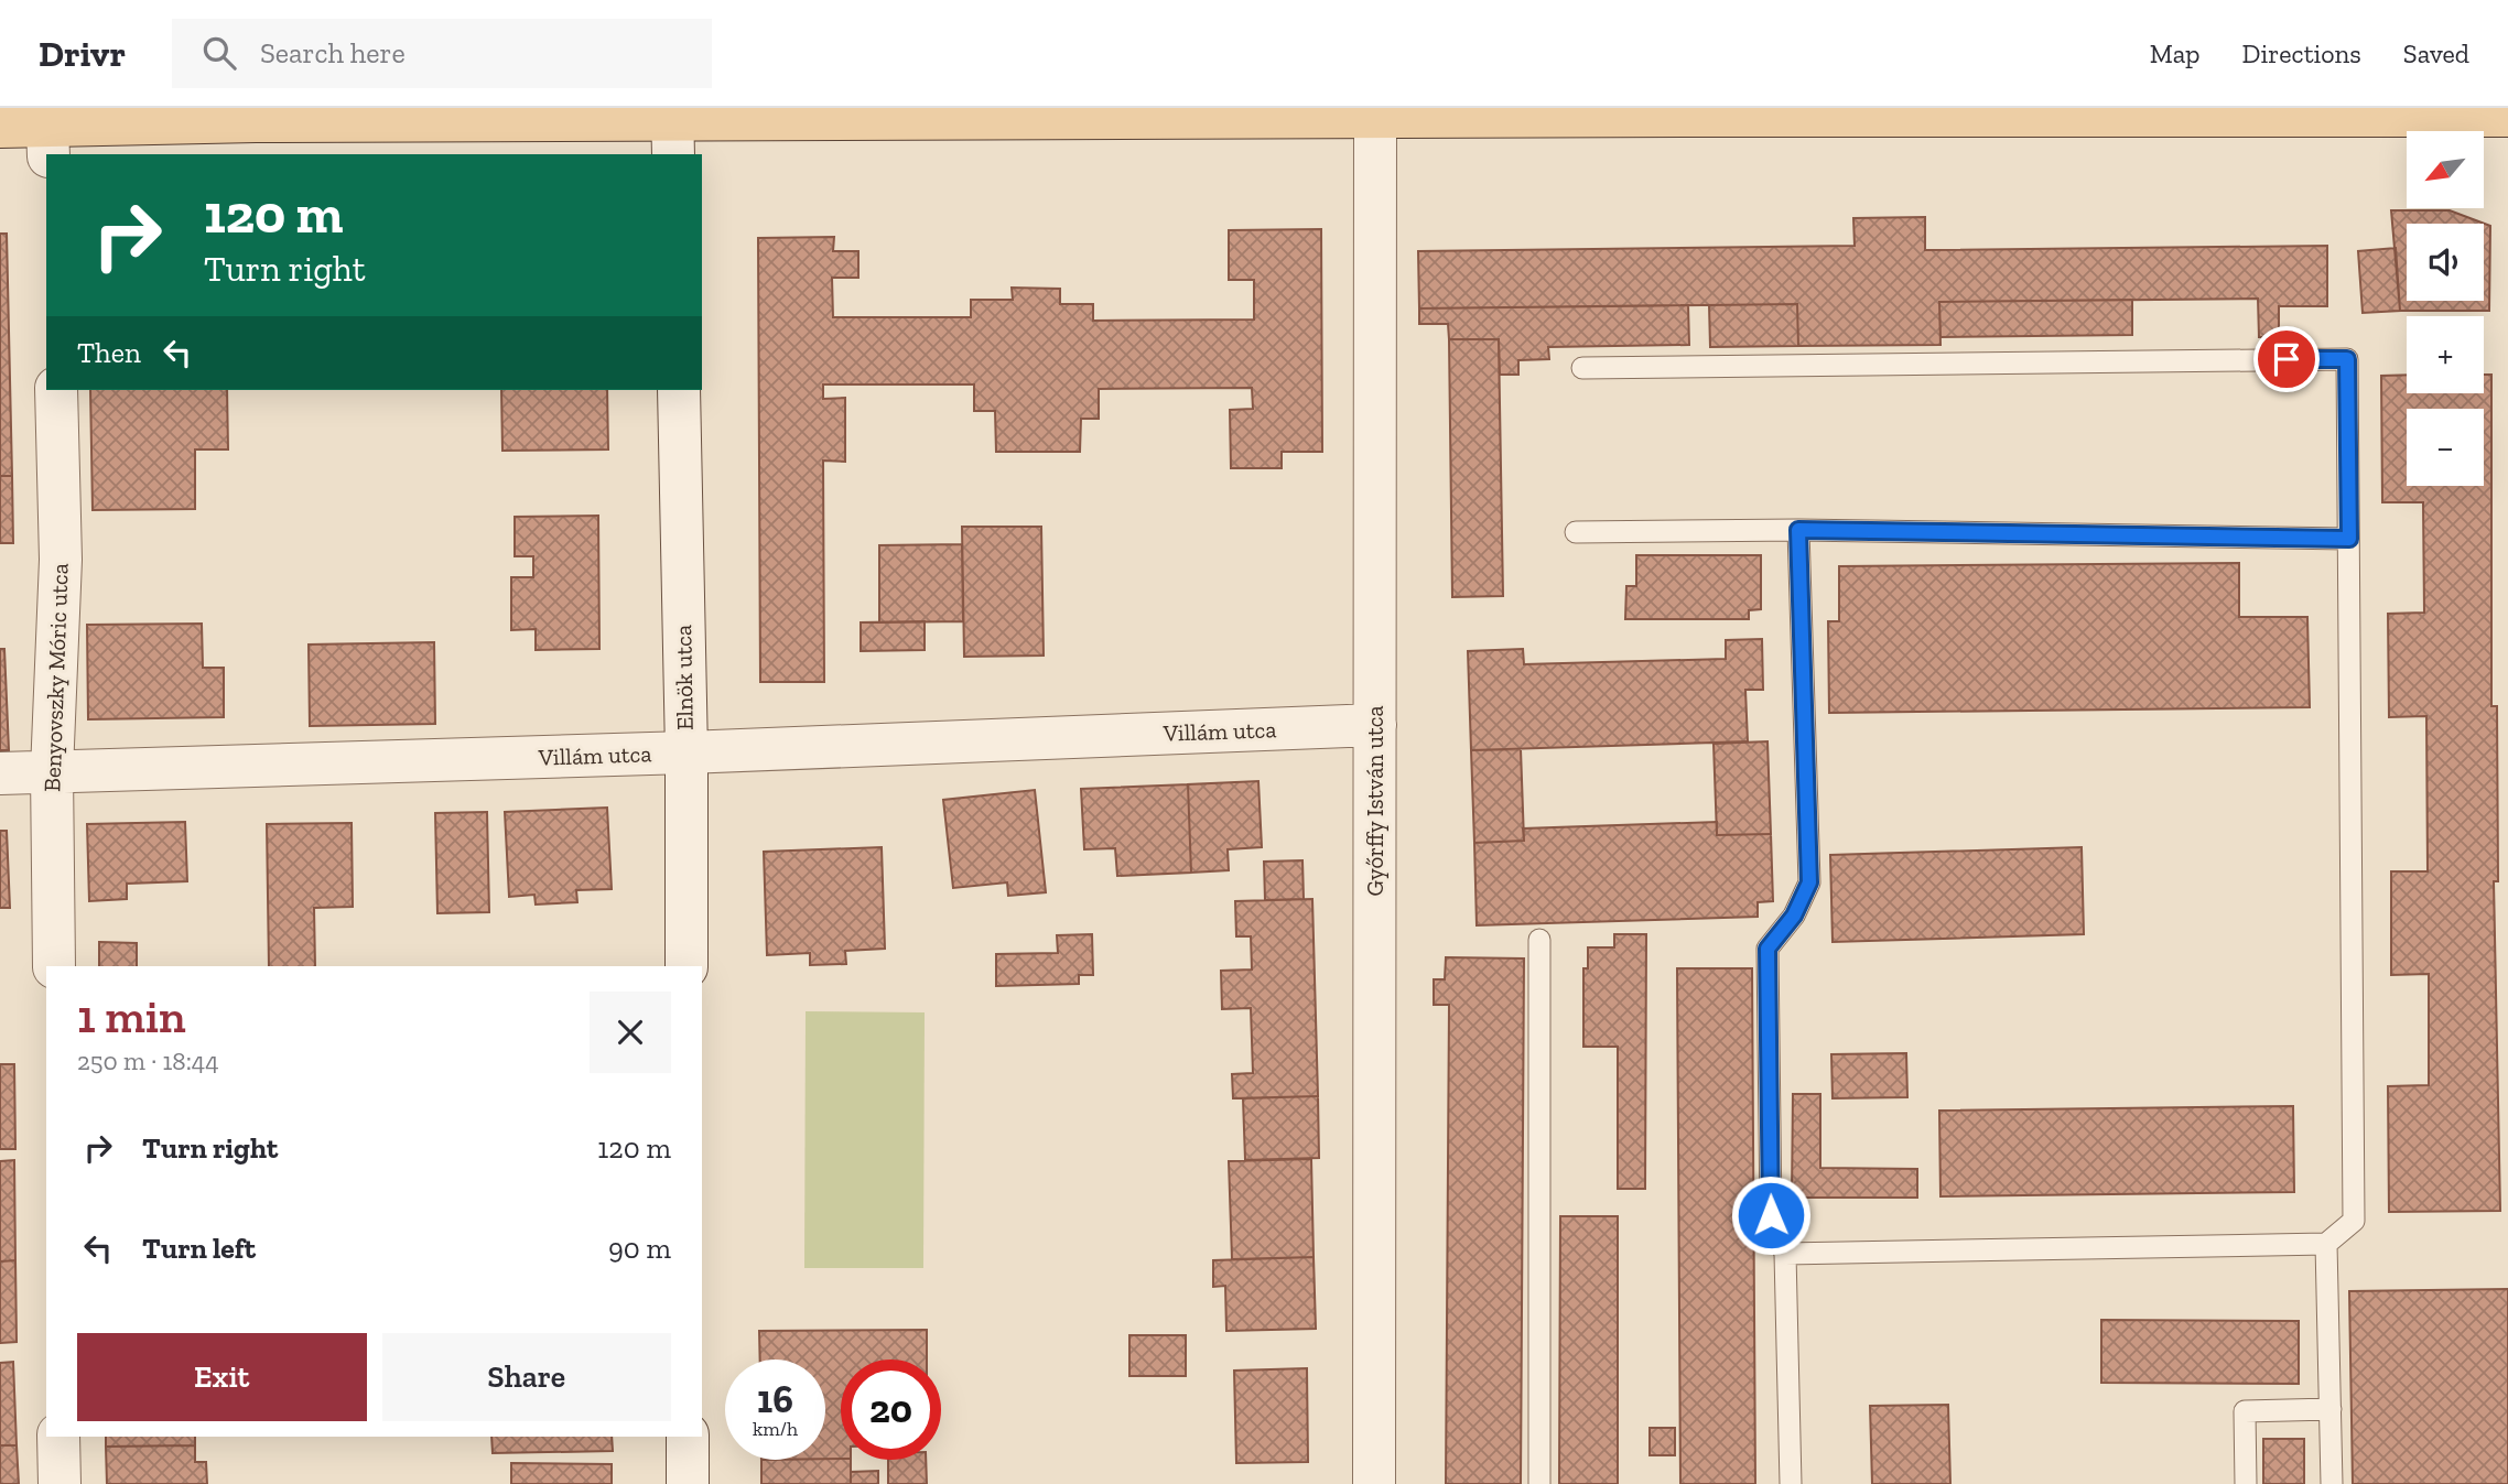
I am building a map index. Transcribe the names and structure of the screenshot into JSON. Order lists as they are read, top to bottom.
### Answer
{
  "streets": {
    "street": [
      "Benyovszky Móric utca",
      "Elnök utca",
      "Villám utca",
      "Győrffy István utca"
    ]
  },
  "crossings": [
    ["Benyovszky Móric utca", "Villám utca"],
    ["Elnök utca", "Villám utca"],
    ["Villám utca", "Győrffy István utca"]
  ],
  "north": "bottom left",
  "page": {
    "header": "Drivr",
    "search": "Search here",
    "nav": ["Map", "Directions", "Saved"],
    "map_buttons": ["+", "−"],
    "turn": ["120 m", "Turn right"],
    "then": "Then",
    "heading": ["1 min", "250 m · 18:44"],
    "list": [
      {
        "name": "Turn right",
        "value": "120 m"
      },
      {
        "name": "Turn left",
        "value": "90 m"
      }
    ],
    "buttons": ["Exit", "Share"],
    "speed": "16 km/h",
    "limit": "20"
  }
}
